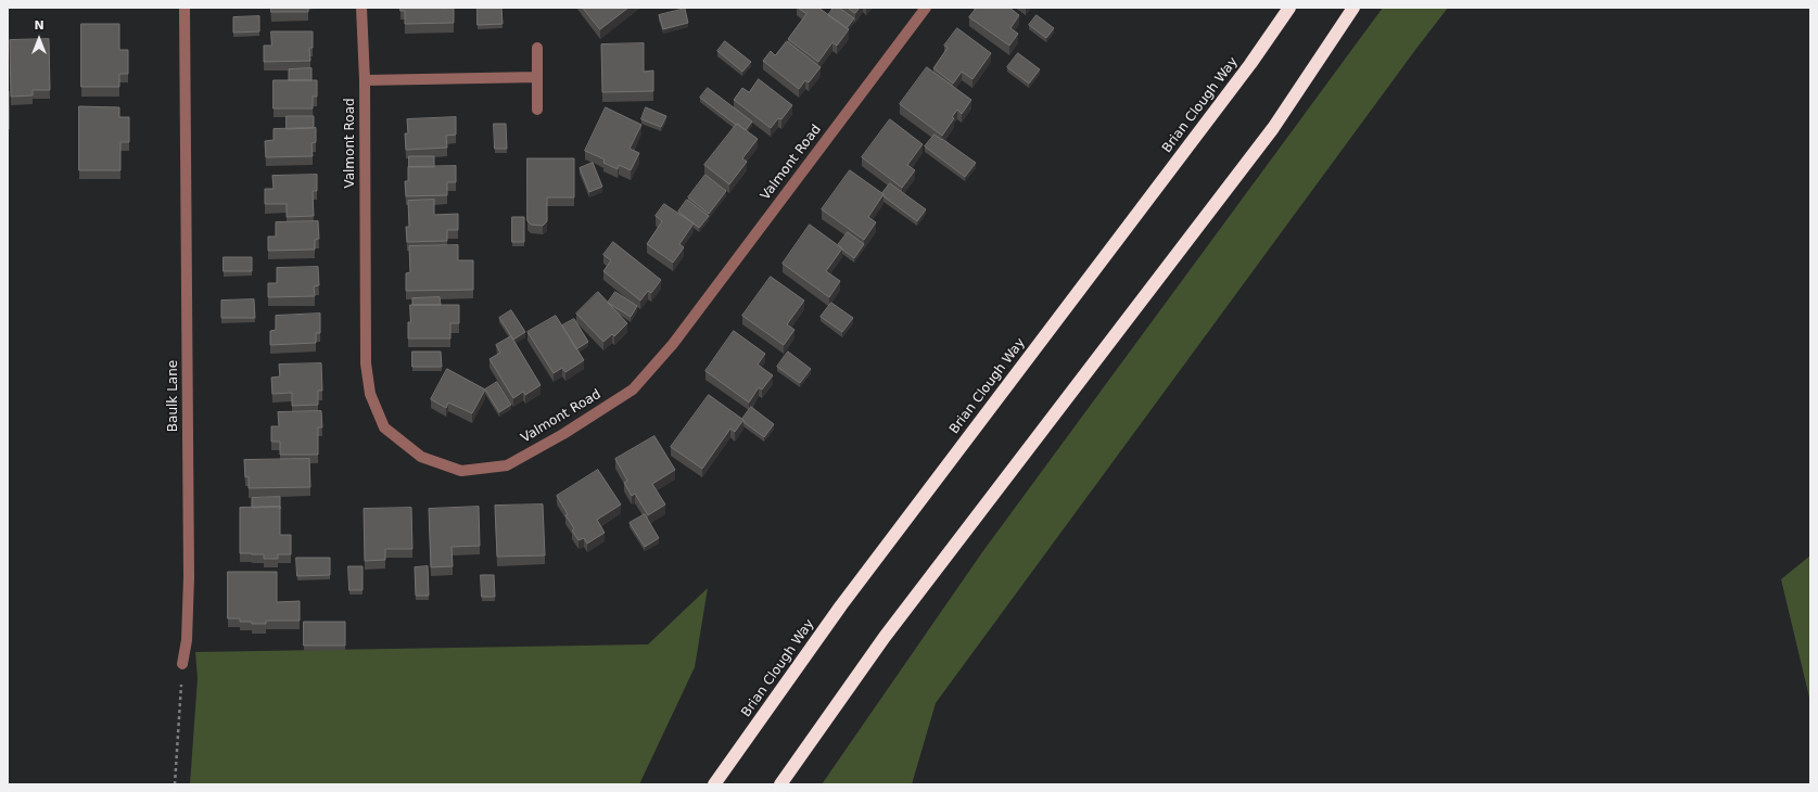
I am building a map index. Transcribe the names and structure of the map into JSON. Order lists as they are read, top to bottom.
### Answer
{
  "streets": {
    "highway": ["Brian Clough Way"],
    "street": ["Valmont Road", "Baulk Lane"]
  },
  "north": "top"
}
